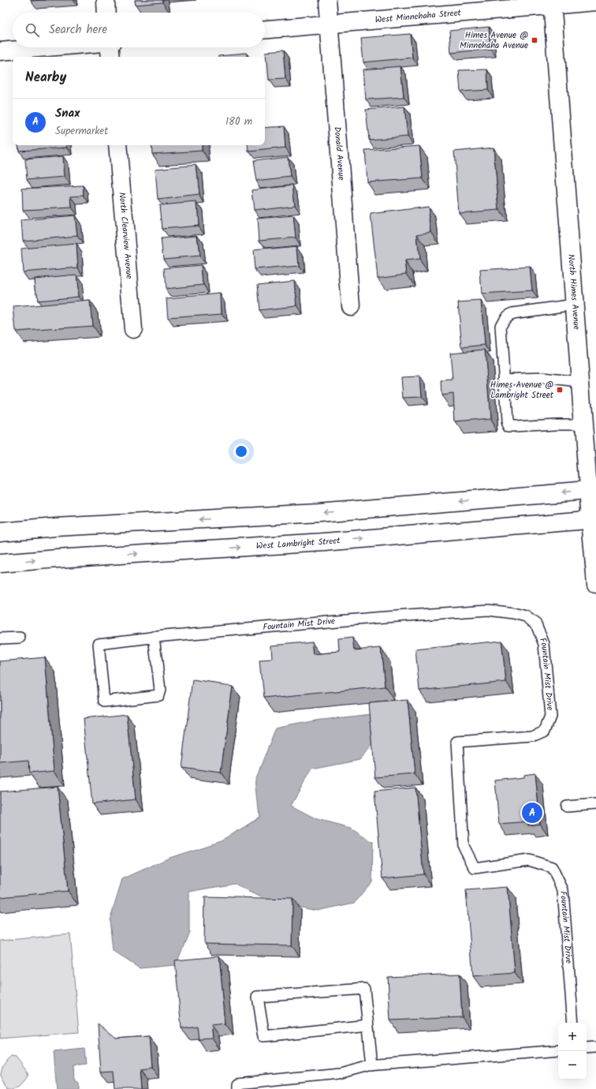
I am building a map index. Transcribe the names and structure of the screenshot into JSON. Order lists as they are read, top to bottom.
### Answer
{
  "streets": {
    "street": [
      "West Minnehaha Street",
      "Donald Avenue",
      "North Clearview Avenue",
      "North Himes Avenue",
      "West Lambright Street"
    ],
    "lane": ["Fountain Mist Drive"]
  },
  "crossings": [
    ["West Minnehaha Street", "Donald Avenue"],
    ["West Minnehaha Street", "North Himes Avenue"],
    ["North Himes Avenue", "West Lambright Street"]
  ],
  "places": {
    "transit": ["Himes Avenue @ Minnehaha Avenue", "Himes Avenue @ Lambright Street"]
  },
  "page": {
    "search": "Search here",
    "heading": "Nearby",
    "list": [
      {
        "mark": "A",
        "name": "Snax",
        "note": "Supermarket",
        "value": "180 m"
      }
    ],
    "pins": "A",
    "map_buttons": ["+", "−"]
  }
}
